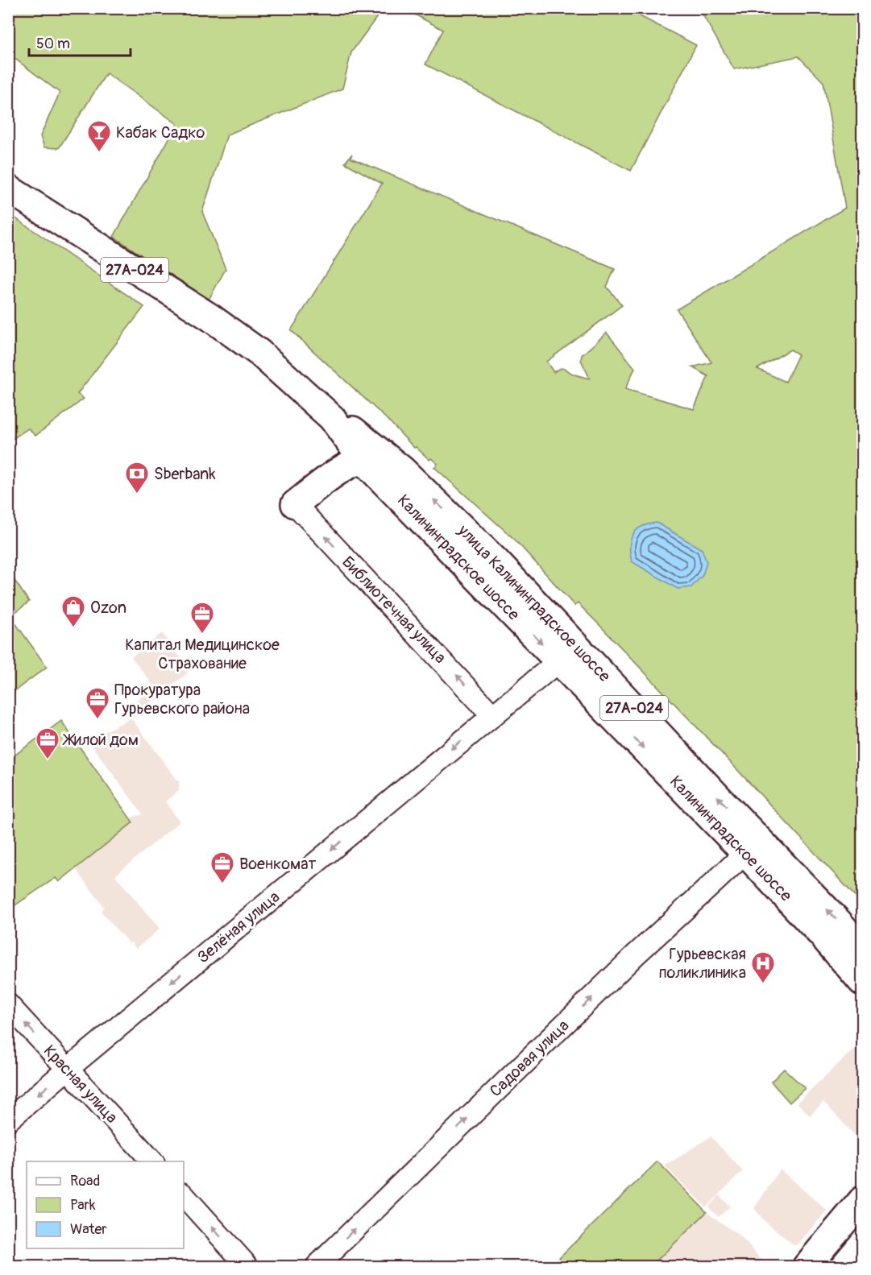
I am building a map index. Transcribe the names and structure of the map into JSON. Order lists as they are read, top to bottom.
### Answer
{
  "streets": {
    "main road": ["27А-024", "Калининградское шоссе", "улица Калининградское шоссе"],
    "street": [
      "Библиотечная улица",
      "Зелёная улица",
      "Садовая улица",
      "Красная улица"
    ]
  },
  "crossings": [
    ["Калининградское шоссе", "улица Калининградское шоссе"],
    ["Калининградское шоссе", "Зелёная улица"],
    ["Калининградское шоссе", "Садовая улица"],
    ["Библиотечная улица", "Зелёная улица"],
    ["Зелёная улица", "Красная улица"]
  ],
  "one_way": [
    "Калининградское шоссе",
    "улица Калининградское шоссе",
    "Библиотечная улица",
    "Зелёная улица",
    "Садовая улица",
    "Красная улица"
  ],
  "places": {
    "bar": ["Кабак Садко"],
    "bank": ["Sberbank"],
    "shop": ["Ozon"],
    "office": [
      "Капитал Медицинское Страхование",
      "Прокуратура Гурьевского района",
      "Жилой дом",
      "Военкомат"
    ],
    "hospital": ["Гурьевская поликлиника"]
  },
  "legend": ["Road", "Park", "Water"],
  "scale_bar": "50 m"
}
